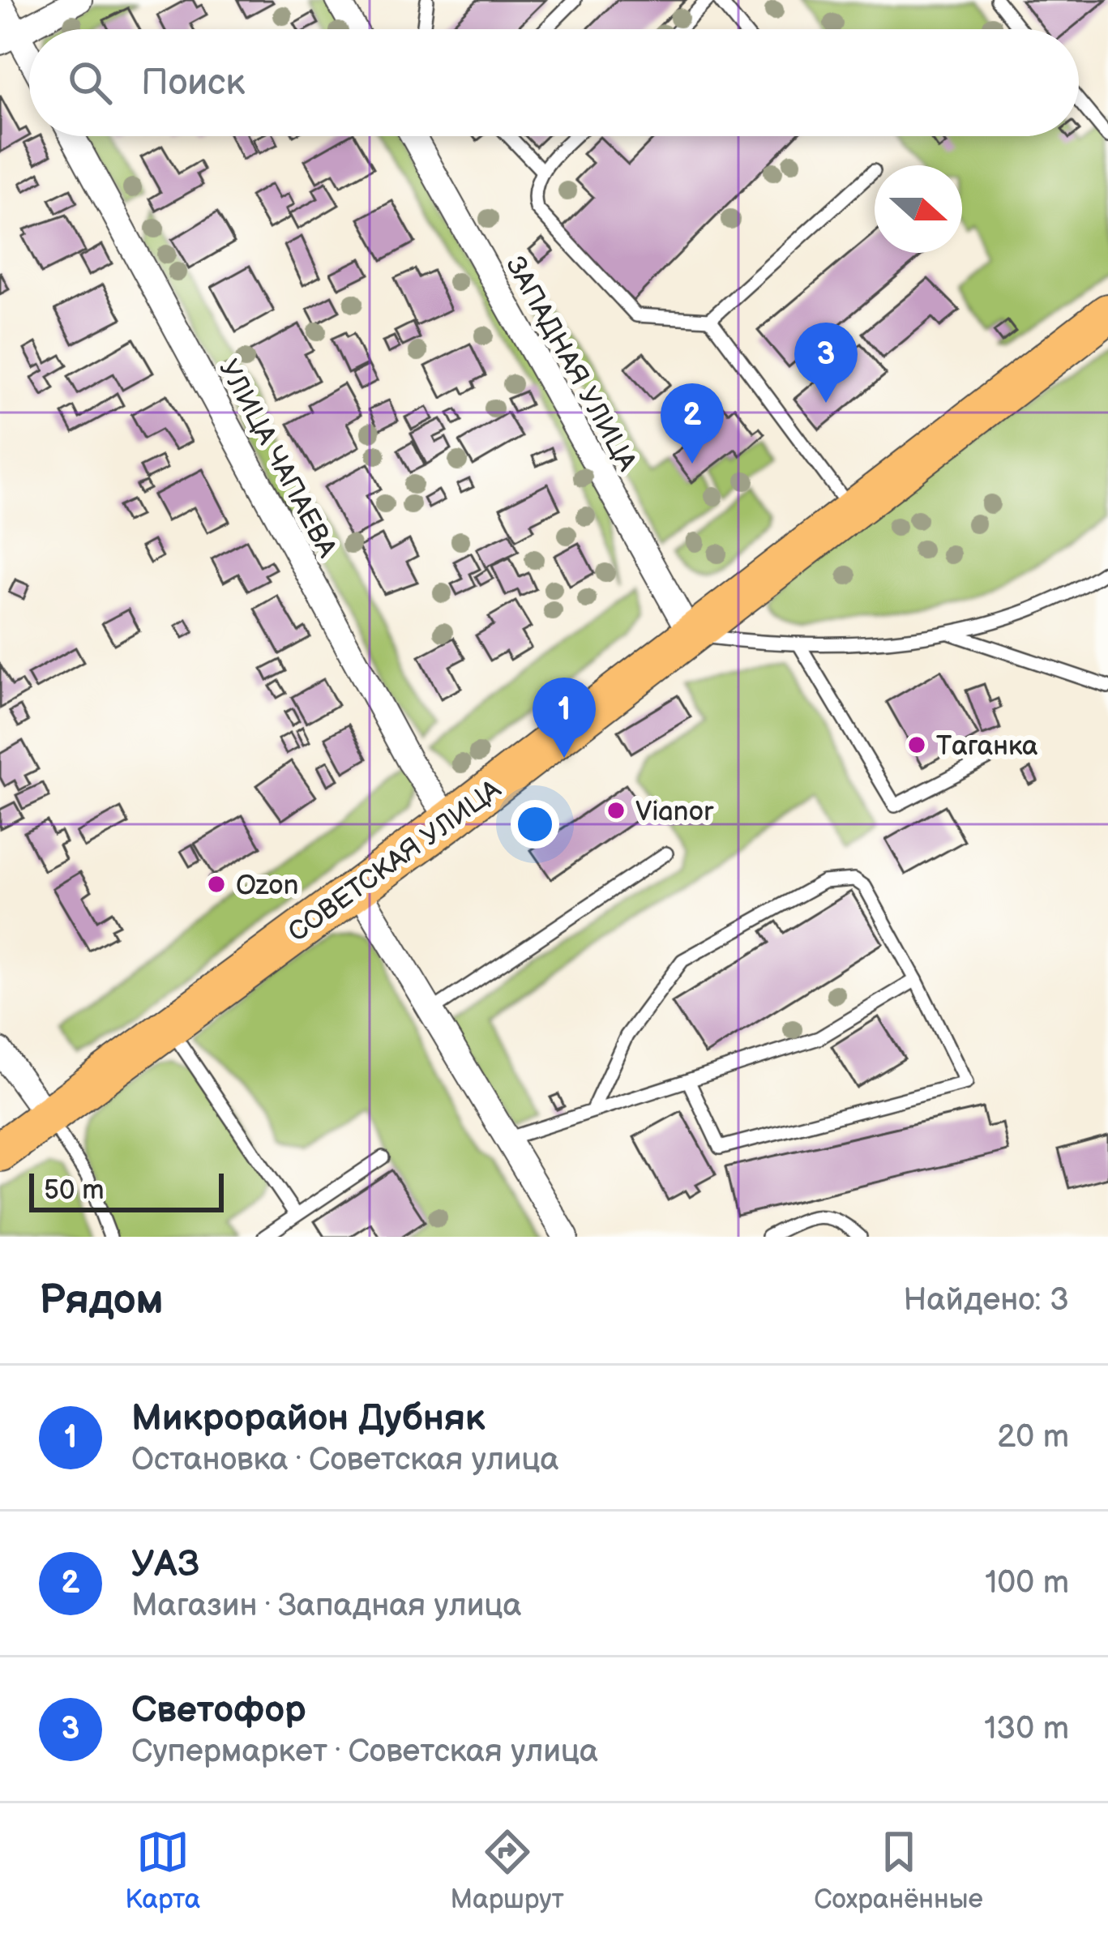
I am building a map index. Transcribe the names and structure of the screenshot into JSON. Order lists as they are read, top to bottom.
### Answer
{
  "streets": {
    "main road": ["СОВЕТСКАЯ УЛИЦА"],
    "street": ["ЗАПАДНАЯ УЛИЦА", "УЛИЦА ЧАПАЕВА"]
  },
  "crossings": [
    ["ЗАПАДНАЯ УЛИЦА", "СОВЕТСКАЯ УЛИЦА"],
    ["УЛИЦА ЧАПАЕВА", "СОВЕТСКАЯ УЛИЦА"]
  ],
  "places": ["Таганка", "Vianor", "Ozon"],
  "scale_bar": "50 m",
  "north": "right",
  "page": {
    "search": "Поиск",
    "pins": ["3", "2", "1"],
    "scale": "50 m",
    "heading": ["Рядом", "Найдено: 3"],
    "list": [
      {
        "mark": "1",
        "name": "Микрорайон Дубняк",
        "note": "Остановка · Советская улица",
        "value": "20 m"
      },
      {
        "mark": "2",
        "name": "УАЗ",
        "note": "Магазин · Западная улица",
        "value": "100 m"
      },
      {
        "mark": "3",
        "name": "Светофор",
        "note": "Супермаркет · Советская улица",
        "value": "130 m"
      }
    ],
    "nav": ["Карта", "Маршрут", "Сохранённые"]
  }
}
